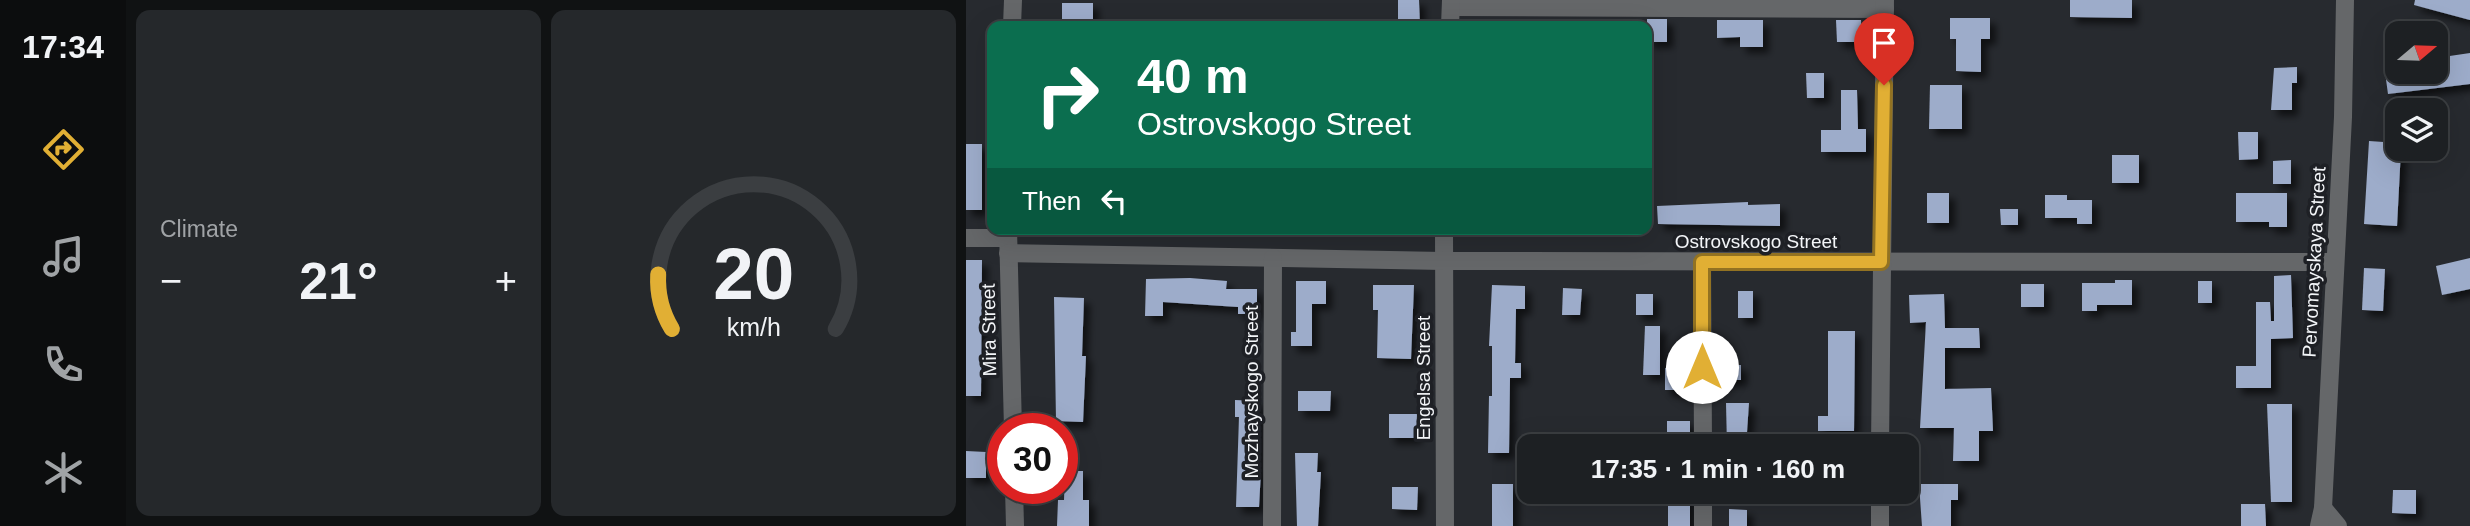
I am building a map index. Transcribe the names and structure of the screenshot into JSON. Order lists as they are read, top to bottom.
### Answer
{
  "streets": {
    "street": [
      "Ostrovskogo Street",
      "Pervomayskaya Street",
      "Mira Street",
      "Engelsa Street",
      "Mozhayskogo Street"
    ]
  },
  "crossings": [
    ["Ostrovskogo Street", "Pervomayskaya Street"],
    ["Ostrovskogo Street", "Mira Street"],
    ["Ostrovskogo Street", "Engelsa Street"],
    ["Ostrovskogo Street", "Mozhayskogo Street"]
  ],
  "north": "right",
  "page": {
    "tabs": "17:34",
    "tile": "Climate",
    "turn": ["40 m", "Ostrovskogo Street"],
    "then": "Then",
    "heat": ["−", "21°", "+"],
    "limit": "30",
    "trip": "17:35 · 1 min · 160 m",
    "gauge": ["20", "km/h"]
  }
}
